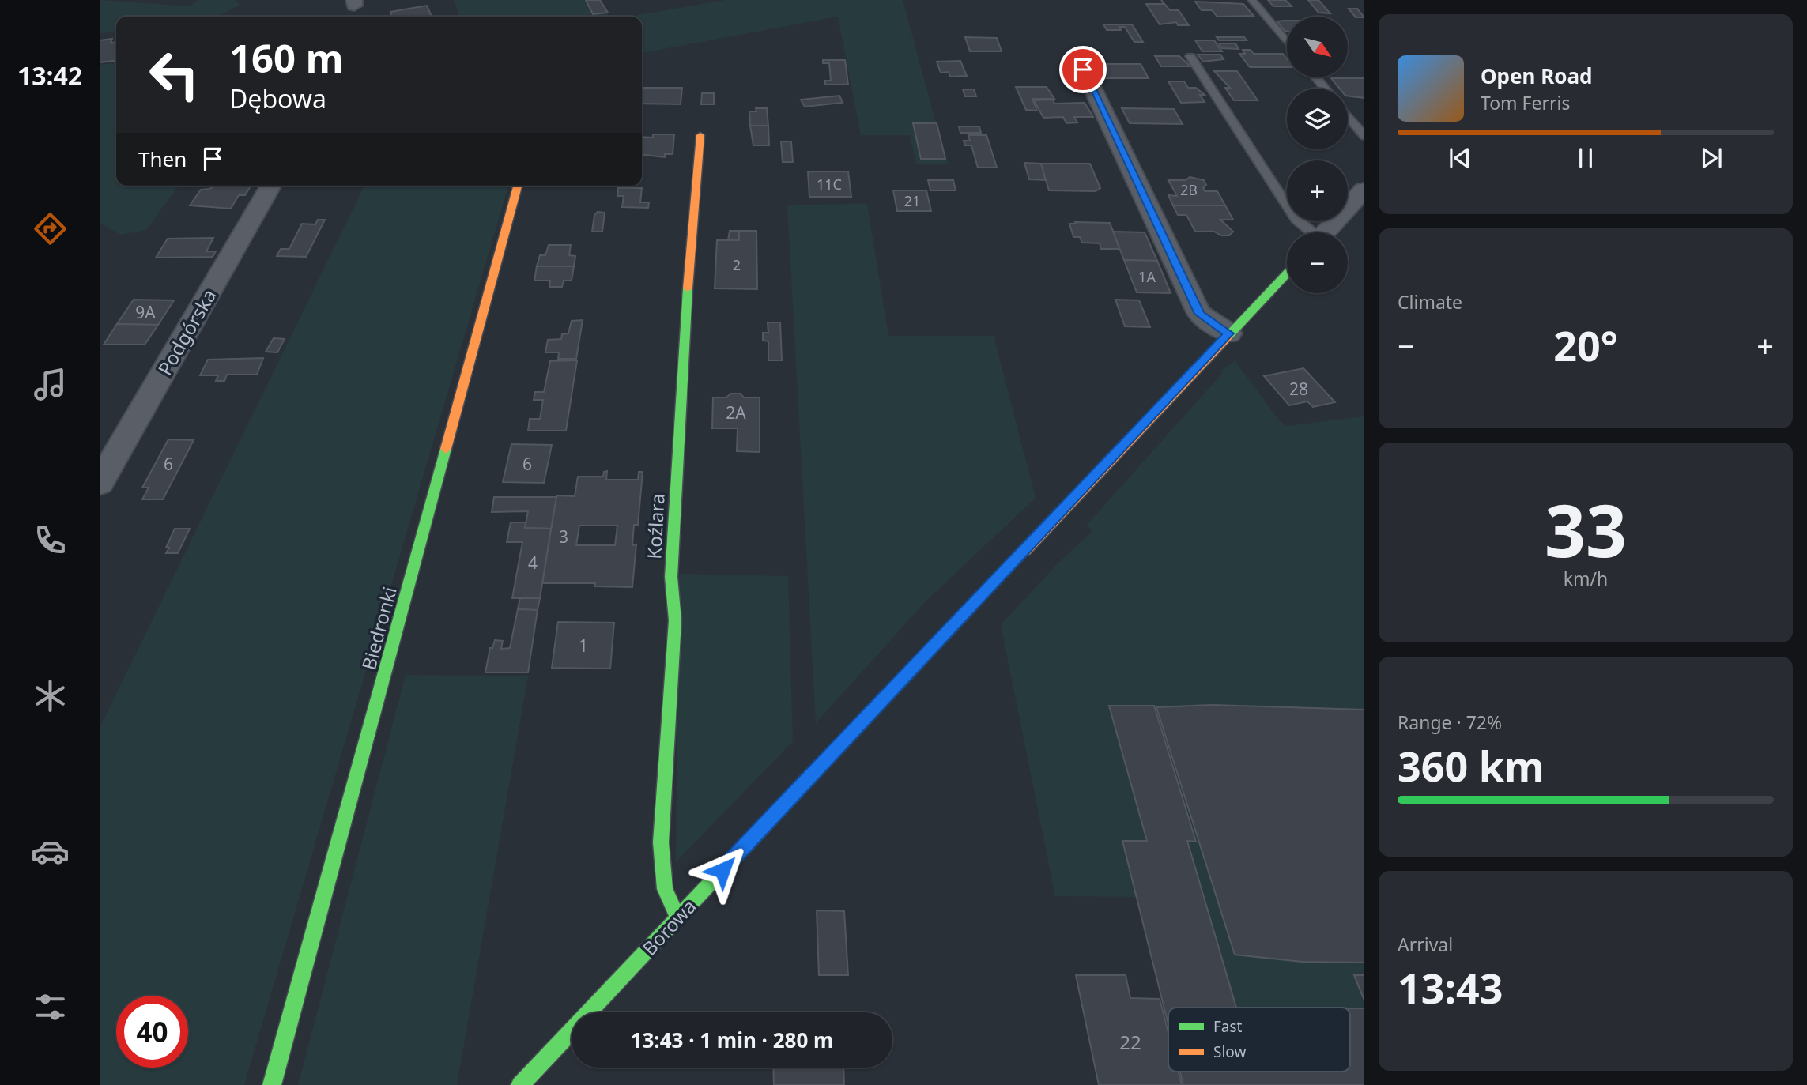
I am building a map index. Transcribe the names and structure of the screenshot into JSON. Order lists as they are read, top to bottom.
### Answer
{
  "streets": {
    "street": [
      "Podgórska",
      "Koźlara",
      "Biedronki",
      "Borowa"
    ]
  },
  "crossings": [
    ["Koźlara", "Borowa"]
  ],
  "house_numbers": [
    "11C",
    "2B",
    "21",
    "2",
    "1A",
    "9A",
    "28",
    "2A",
    "6",
    "6",
    "3",
    "4",
    "1",
    "22"
  ],
  "legend": ["Fast", "Slow"],
  "north": "bottom right",
  "page": {
    "tabs": "13:42",
    "map_buttons": ["+", "−"],
    "turn": ["160 m", "Dębowa"],
    "song": ["Open Road", "Tom Ferris"],
    "then": "Then",
    "tile": [
      "Climate",
      ["33", "km/h"],
      ["Range · 72%", "360 km"],
      ["Arrival", "13:43"]
    ],
    "heat": ["−", "20°", "+"],
    "limit": "40",
    "trip": "13:43 · 1 min · 280 m"
  }
}
